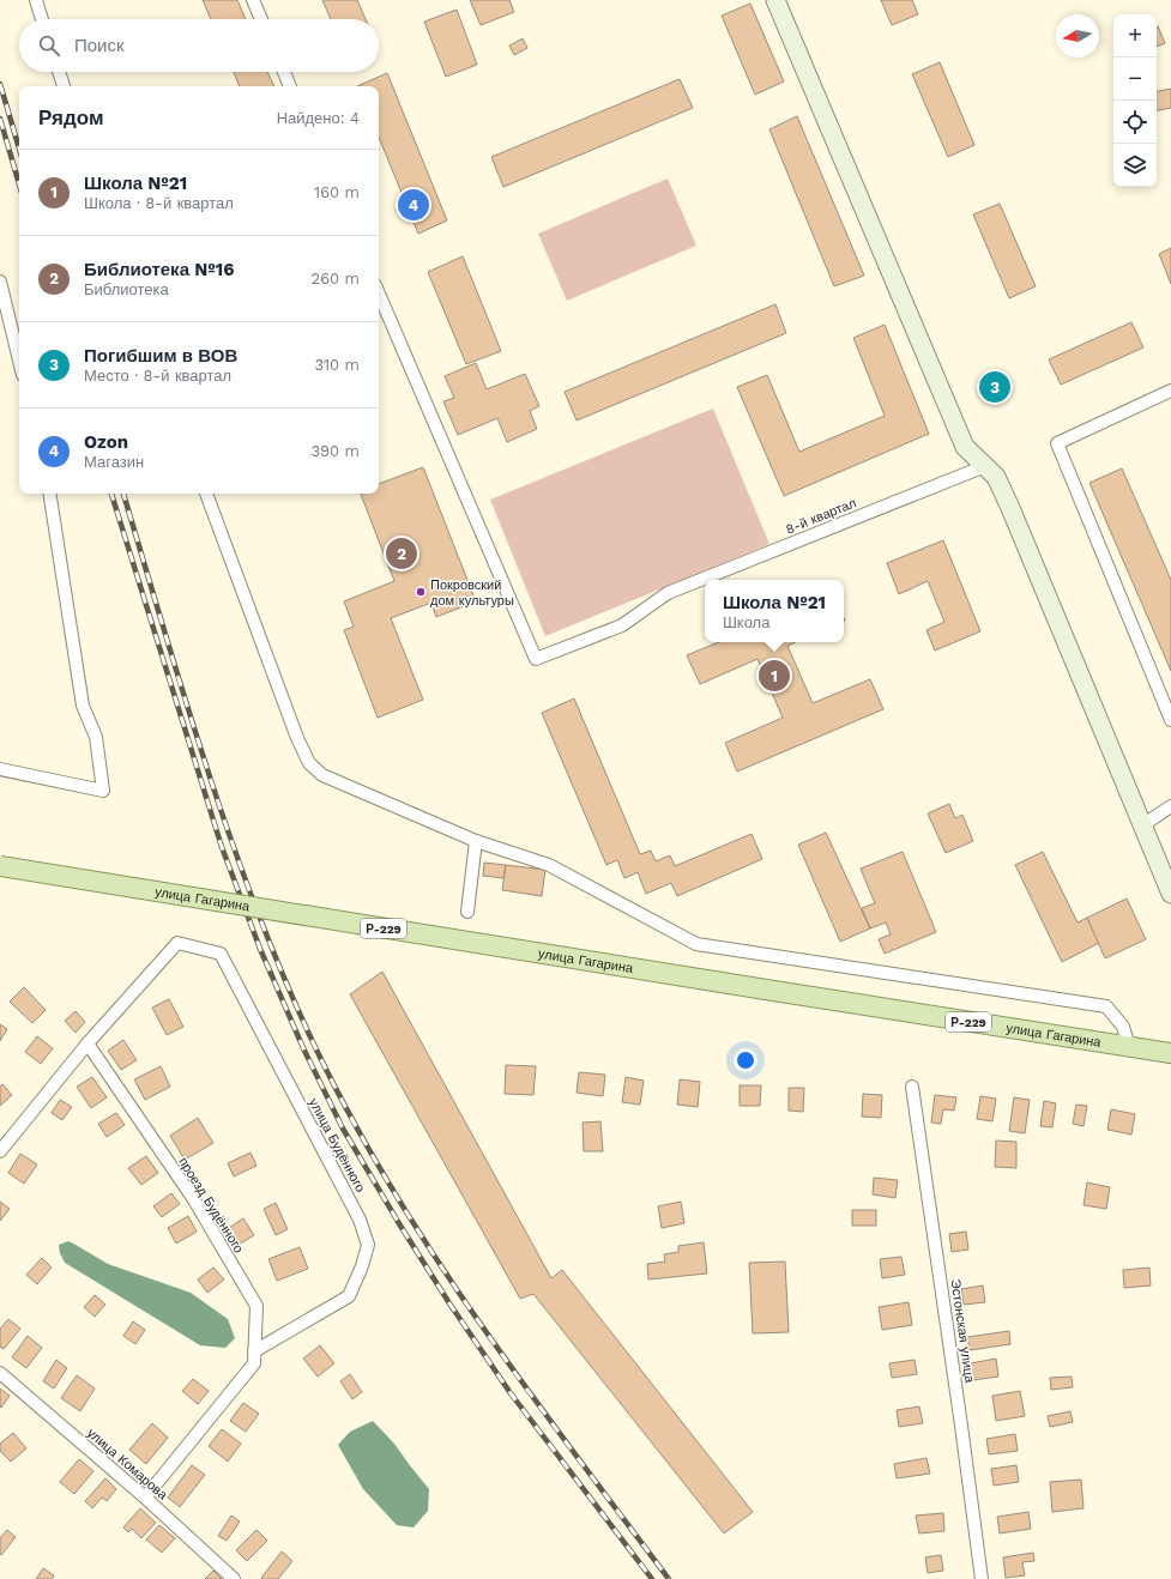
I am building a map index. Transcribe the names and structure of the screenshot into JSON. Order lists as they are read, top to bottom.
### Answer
{
  "streets": {
    "main road": ["улица Гагарина", "Р-229"],
    "street": [
      "8-й квартал",
      "улица Будённого",
      "проезд Будённого",
      "Эстонская улица",
      "улица Комарова"
    ]
  },
  "crossings": [
    ["улица Будённого", "проезд Будённого"],
    ["проезд Будённого", "улица Комарова"]
  ],
  "places": ["Покровский дом культуры"],
  "north": "left",
  "page": {
    "map_buttons": ["+", "−"],
    "search": "Поиск",
    "heading": ["Рядом", "Найдено: 4"],
    "list": [
      {
        "mark": "1",
        "name": "Школа №21",
        "note": "Школа · 8-й квартал",
        "value": "160 m"
      },
      {
        "mark": "2",
        "name": "Библиотека №16",
        "note": "Библиотека",
        "value": "260 m"
      },
      {
        "mark": "3",
        "name": "Погибшим в ВОВ",
        "note": "Место · 8-й квартал",
        "value": "310 m"
      },
      {
        "mark": "4",
        "name": "Ozon",
        "note": "Магазин",
        "value": "390 m"
      }
    ],
    "pins": [
      "4",
      "3",
      "2",
      "1"
    ],
    "popup": ["Школа №21", "Школа"]
  }
}
